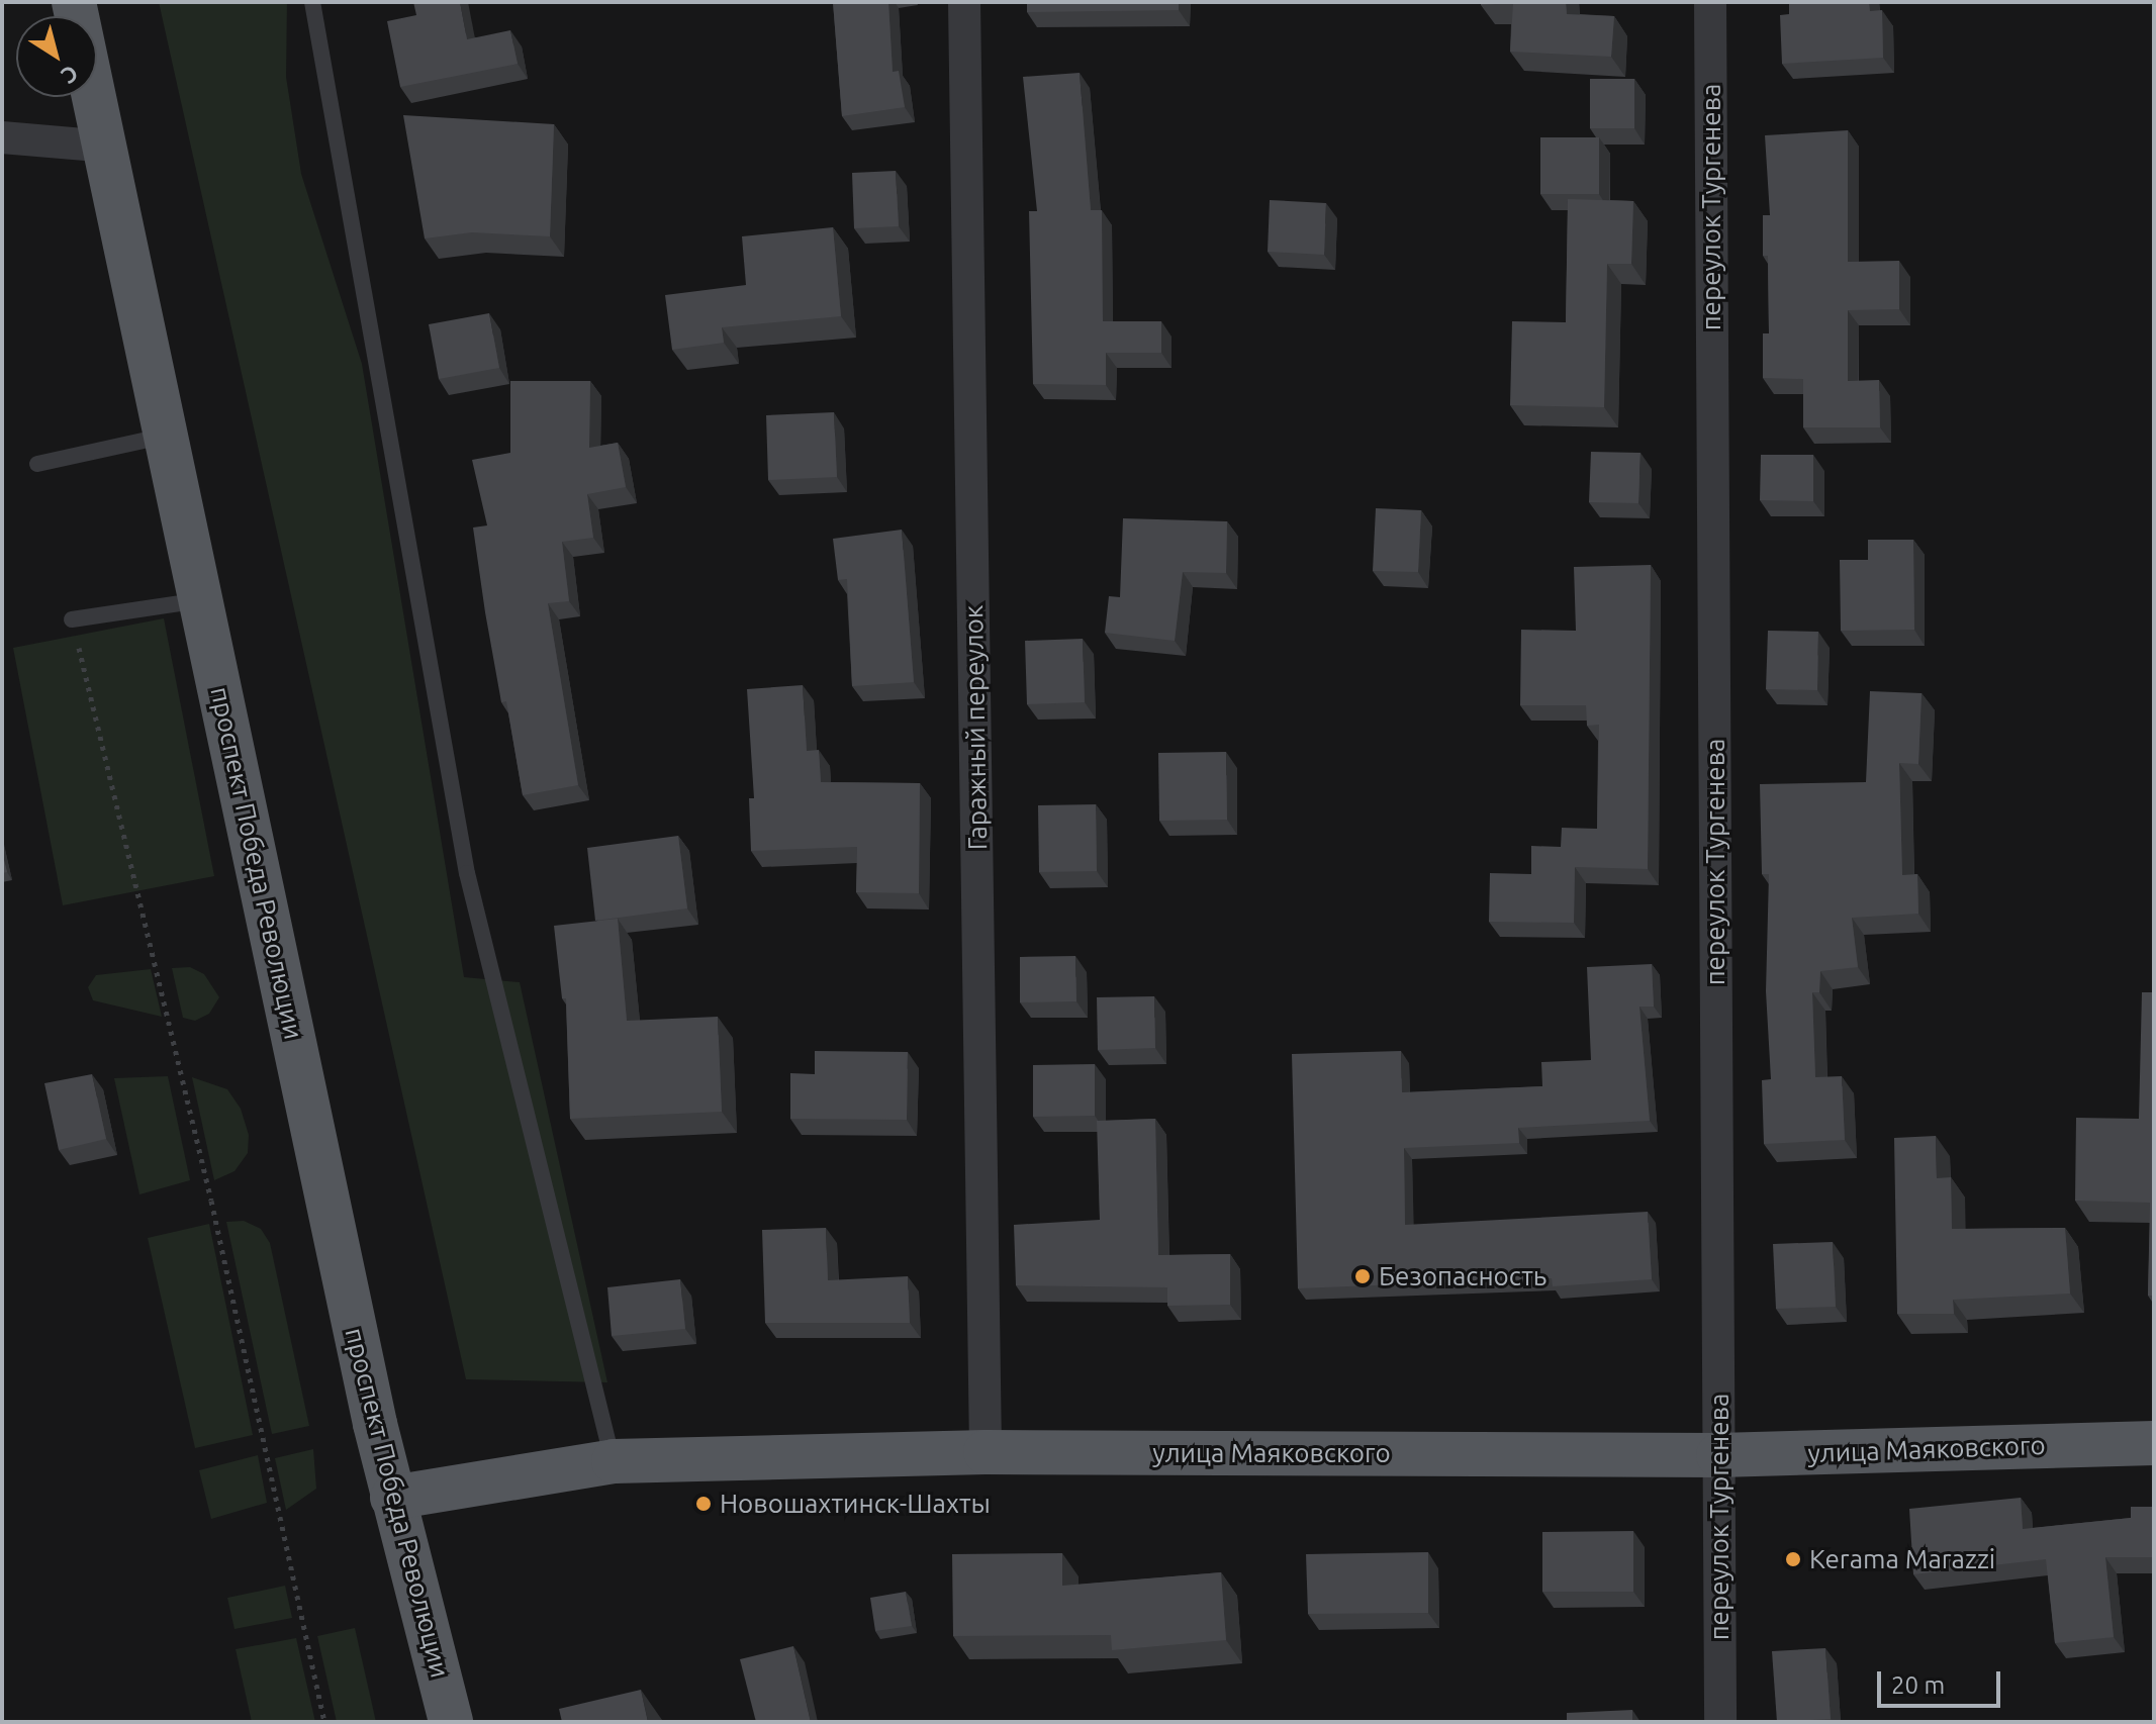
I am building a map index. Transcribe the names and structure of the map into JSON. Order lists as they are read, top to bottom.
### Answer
{
  "streets": {
    "main road": ["проспект Победа Революции", "улица Маяковского"],
    "street": ["переулок Тургенева", "Гаражный переулок"]
  },
  "crossings": [
    ["переулок Тургенева", "улица Маяковского"],
    ["Гаражный переулок", "улица Маяковского"],
    ["проспект Победа Революции", "улица Маяковского"]
  ],
  "places": ["Безопасность", "Новошахтинск-Шахты", "Kerama Marazzi"],
  "scale_bar": "20 m",
  "north": "bottom right"
}
